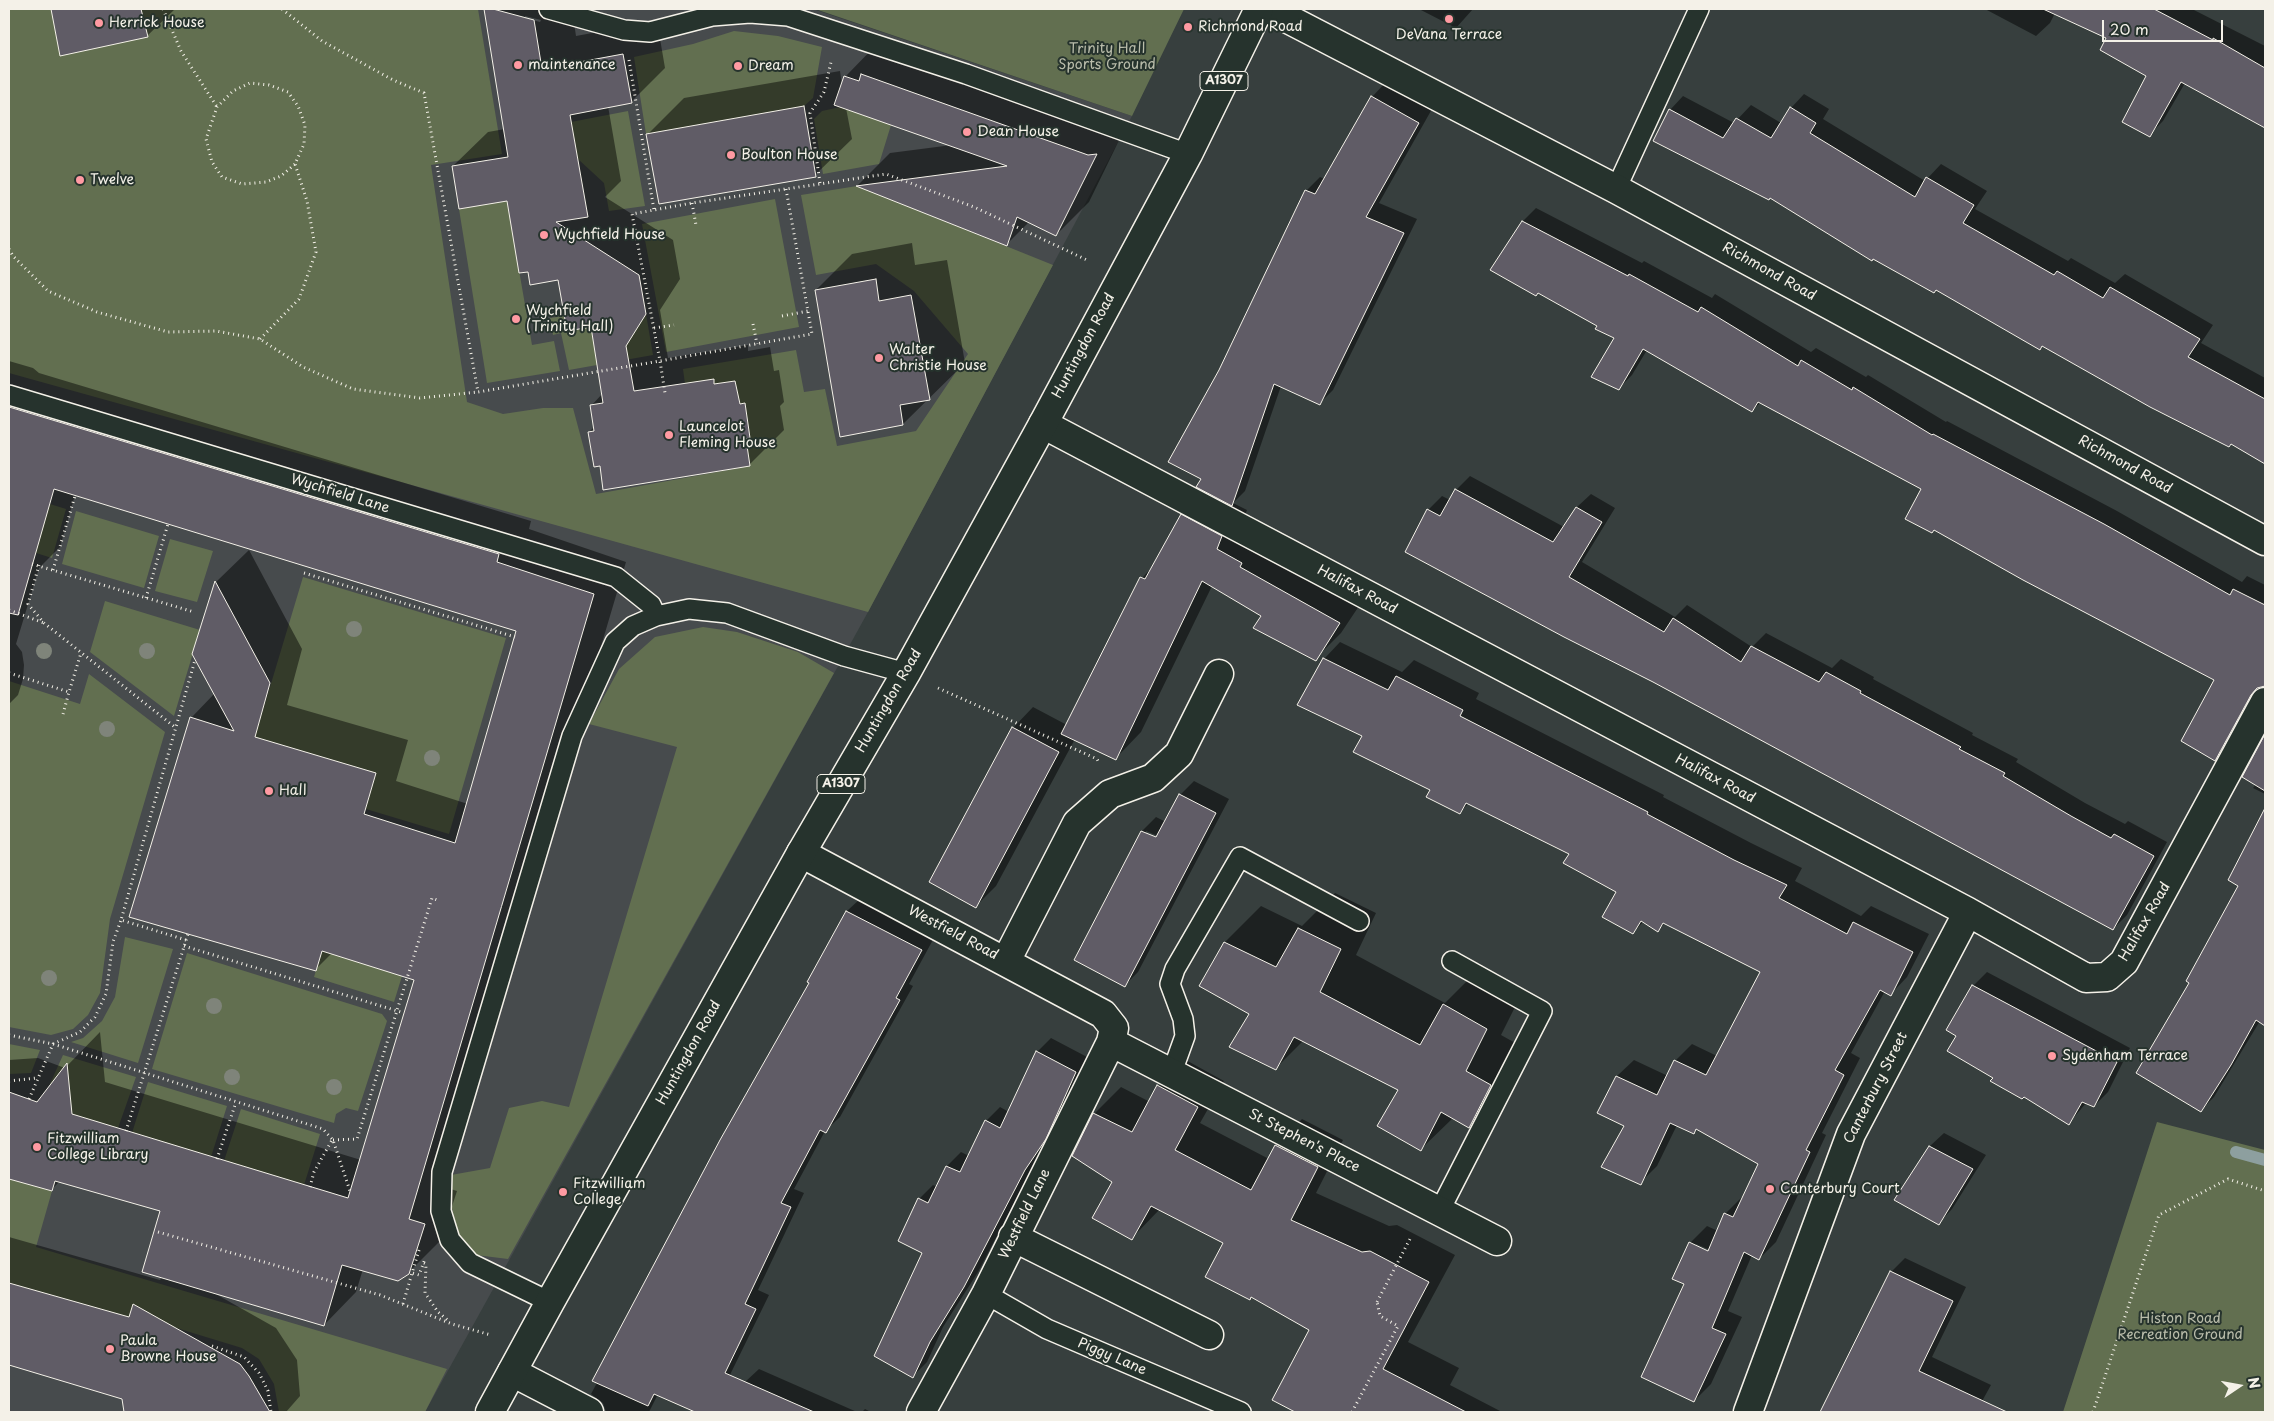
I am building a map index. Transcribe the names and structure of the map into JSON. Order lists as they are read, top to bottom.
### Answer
{
  "streets": {
    "street": [
      "A1307",
      "Richmond Road",
      "Huntingdon Road",
      "Halifax Road",
      "Westfield Road",
      "Canterbury Street",
      "St Stephen's Place",
      "Westfield Lane"
    ],
    "lane": ["Wychfield Lane", "Piggy Lane"]
  },
  "crossings": [
    ["Huntingdon Road", "Halifax Road"],
    ["Huntingdon Road", "Westfield Road"],
    ["Halifax Road", "Canterbury Street"],
    ["Westfield Road", "St Stephen's Place"],
    ["Westfield Road", "Westfield Lane"],
    ["St Stephen's Place", "Westfield Lane"],
    ["Westfield Lane", "Piggy Lane"]
  ],
  "parks": ["Trinity Hall Sports Ground", "Histon Road Recreation Ground"],
  "places": [
    "DeVana Terrace",
    "Herrick House",
    "Richmond Road",
    "maintenance",
    "Dream",
    "Dean House",
    "Boulton House",
    "Twelve",
    "Wychfield House",
    "Wychfield (Trinity Hall)",
    "Walter Christie House",
    "Launcelot Fleming House",
    "Hall",
    "Sydenham Terrace",
    "Fitzwilliam College Library",
    "Canterbury Court",
    "Fitzwilliam College",
    "Paula Browne House"
  ],
  "scale_bar": "20 m",
  "north": "right"
}
